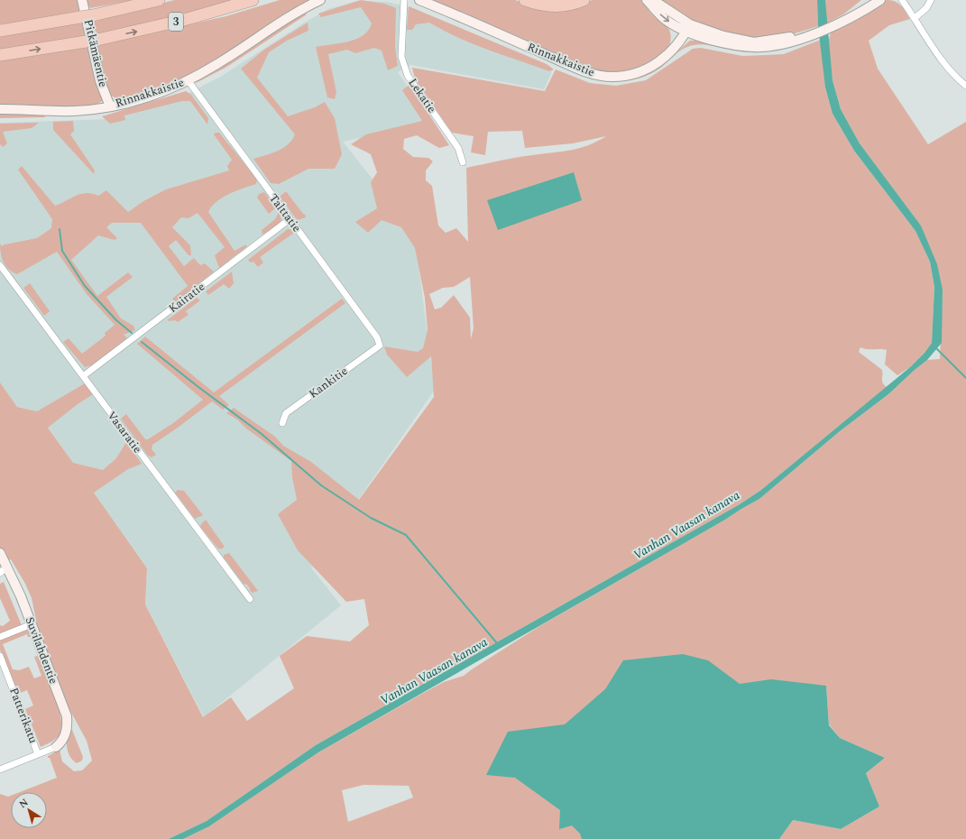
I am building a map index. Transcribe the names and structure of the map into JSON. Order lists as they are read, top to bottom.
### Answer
{
  "streets": {
    "highway": ["3"],
    "street": [
      "Pitkämäentie",
      "Rinnakkaistie",
      "Lekatie",
      "Talttatie",
      "Kairatie",
      "Kankitie",
      "Vasaratie",
      "Suvilahdentie",
      "Patterikatu"
    ]
  },
  "crossings": [
    ["Pitkämäentie", "Rinnakkaistie"],
    ["Rinnakkaistie", "Talttatie"],
    ["Talttatie", "Kairatie"],
    ["Talttatie", "Kankitie"],
    ["Kairatie", "Vasaratie"]
  ],
  "water": ["Vanhan Vaasan kanava"],
  "north": "top left"
}
